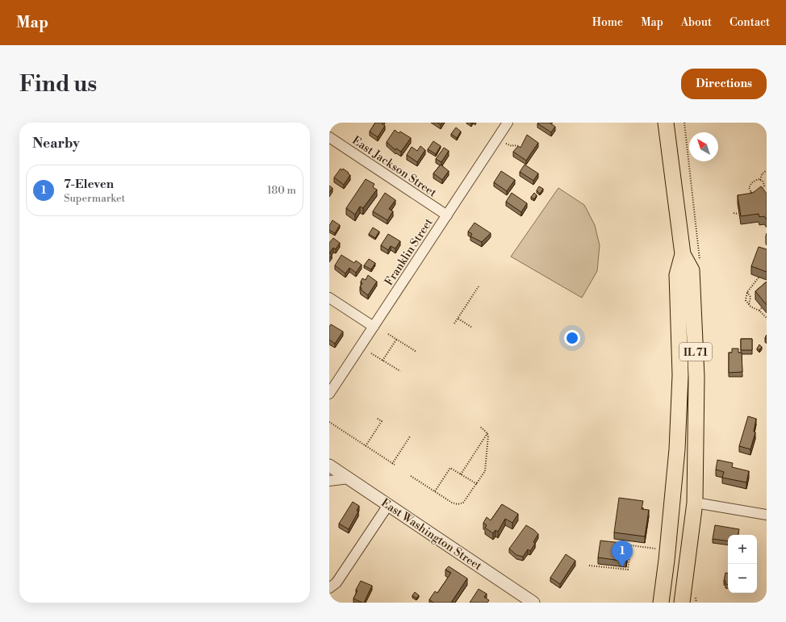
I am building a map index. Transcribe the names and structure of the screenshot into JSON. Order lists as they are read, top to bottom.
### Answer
{
  "streets": {
    "main road": ["IL 71"],
    "street": ["East Jackson Street", "Franklin Street", "East Washington Street"]
  },
  "crossings": [
    ["East Jackson Street", "Franklin Street"]
  ],
  "north": "top left",
  "page": {
    "header": "Map",
    "nav": [
      "Home",
      "Map",
      "About",
      "Contact"
    ],
    "buttons": "Directions",
    "title": "Find us",
    "heading": "Nearby",
    "list": [
      {
        "mark": "1",
        "name": "7-Eleven",
        "note": "Supermarket",
        "value": "180 m"
      }
    ],
    "map_buttons": ["+", "−"],
    "pins": "1"
  }
}
